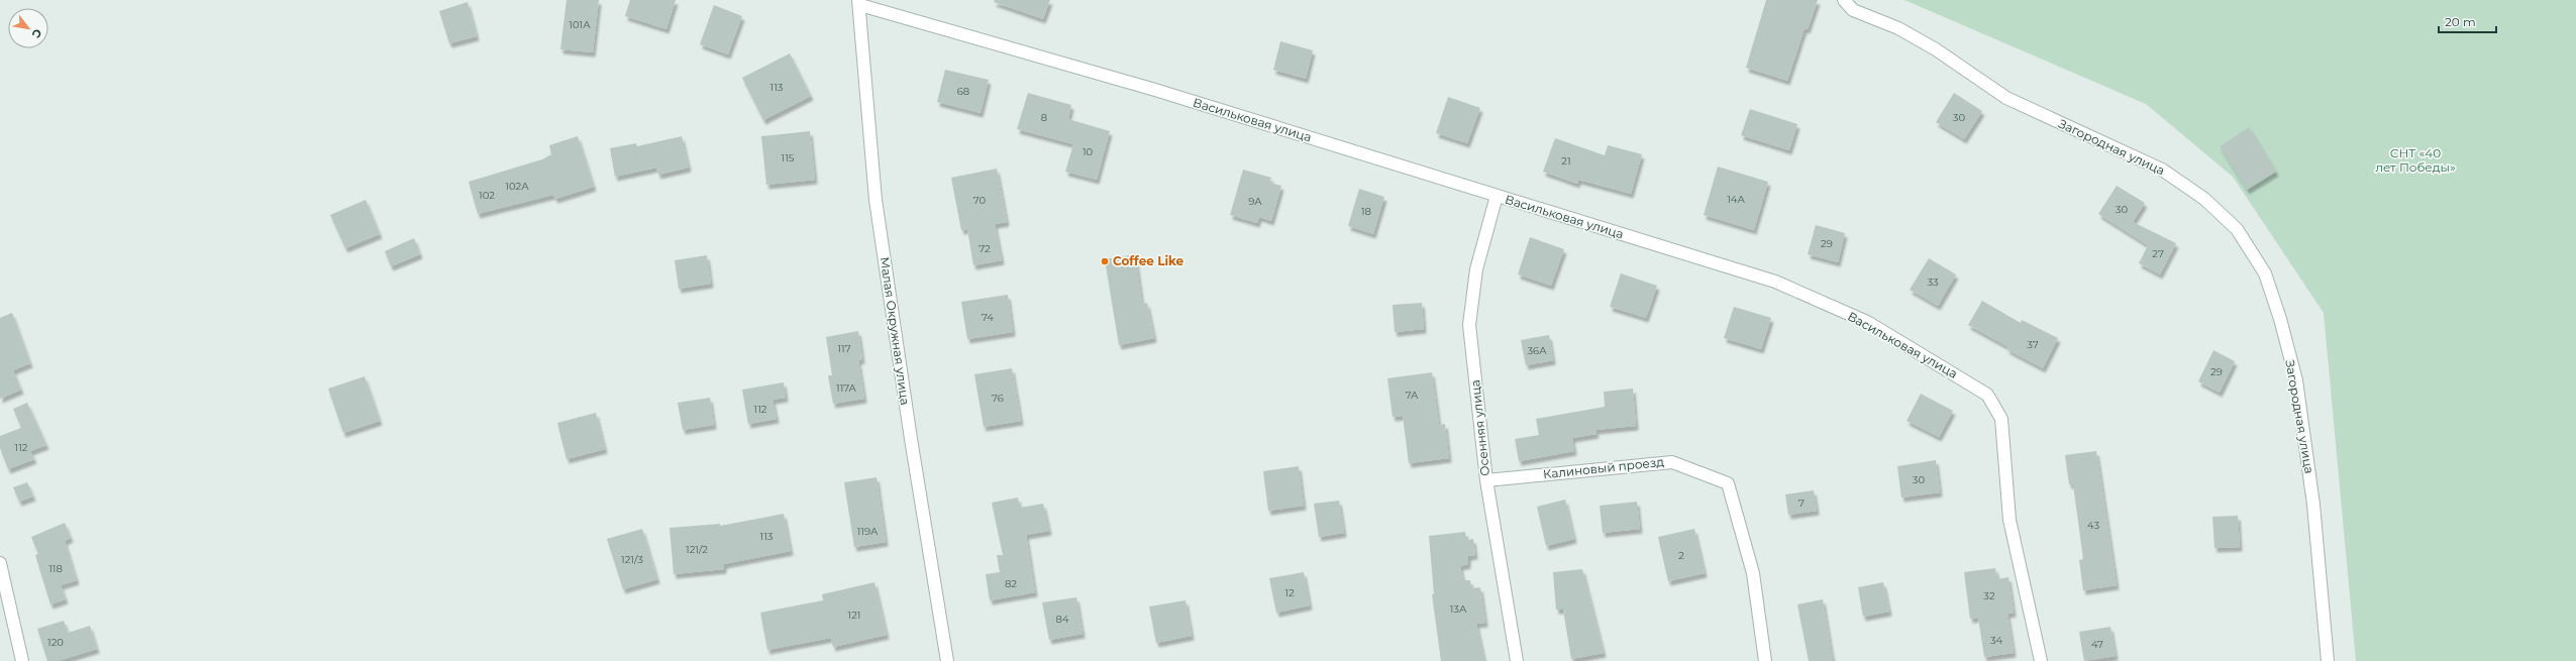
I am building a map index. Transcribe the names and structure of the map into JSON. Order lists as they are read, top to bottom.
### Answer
{
  "streets": {
    "street": [
      "Васильковая улица",
      "Загородная улица",
      "Малая Окружная улица",
      "Осенняя улица",
      "Калиновый проезд"
    ]
  },
  "crossings": [
    ["Васильковая улица", "Малая Окружная улица"],
    ["Васильковая улица", "Осенняя улица"],
    ["Осенняя улица", "Калиновый проезд"]
  ],
  "parks": ["СНТ «40 лет Победы»"],
  "places": ["Coffee Like"],
  "house_numbers": [
    "101А",
    "113",
    "68",
    "8",
    "30",
    "10",
    "115",
    "21",
    "102А",
    "102",
    "14А",
    "70",
    "9А",
    "30",
    "18",
    "29",
    "72",
    "27",
    "33",
    "74",
    "37",
    "117",
    "36А",
    "29",
    "117А",
    "7А",
    "76",
    "112",
    "112",
    "30",
    "7",
    "43",
    "119А",
    "113",
    "121/2",
    "2",
    "121/3",
    "118",
    "82",
    "12",
    "32",
    "13А",
    "121",
    "84",
    "34",
    "120",
    "47"
  ],
  "scale_bar": "20 m",
  "north": "bottom right"
}
